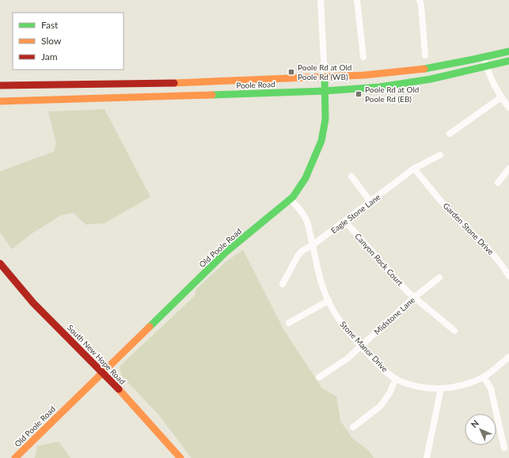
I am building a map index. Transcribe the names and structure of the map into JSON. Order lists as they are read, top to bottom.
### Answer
{
  "streets": {
    "main road": ["Poole Road", "Old Poole Road", "South New Hope Road"],
    "street": [
      "Eagle Stone Lane",
      "Garden Stone Drive",
      "Canyon Rock Court",
      "Midstone Lane",
      "Stone Manor Drive"
    ]
  },
  "crossings": [
    ["Poole Road", "Old Poole Road"],
    ["Eagle Stone Lane", "Garden Stone Drive"],
    ["Eagle Stone Lane", "Canyon Rock Court"],
    ["Eagle Stone Lane", "Stone Manor Drive"],
    ["Old Poole Road", "Stone Manor Drive"],
    ["Old Poole Road", "South New Hope Road"],
    ["Canyon Rock Court", "Midstone Lane"],
    ["Midstone Lane", "Stone Manor Drive"]
  ],
  "places": {
    "transit": ["Poole Rd at Old Poole Rd (WB)", "Poole Rd at Old Poole Rd (EB)"]
  },
  "legend": ["Fast", "Slow", "Jam"],
  "north": "top left"
}
